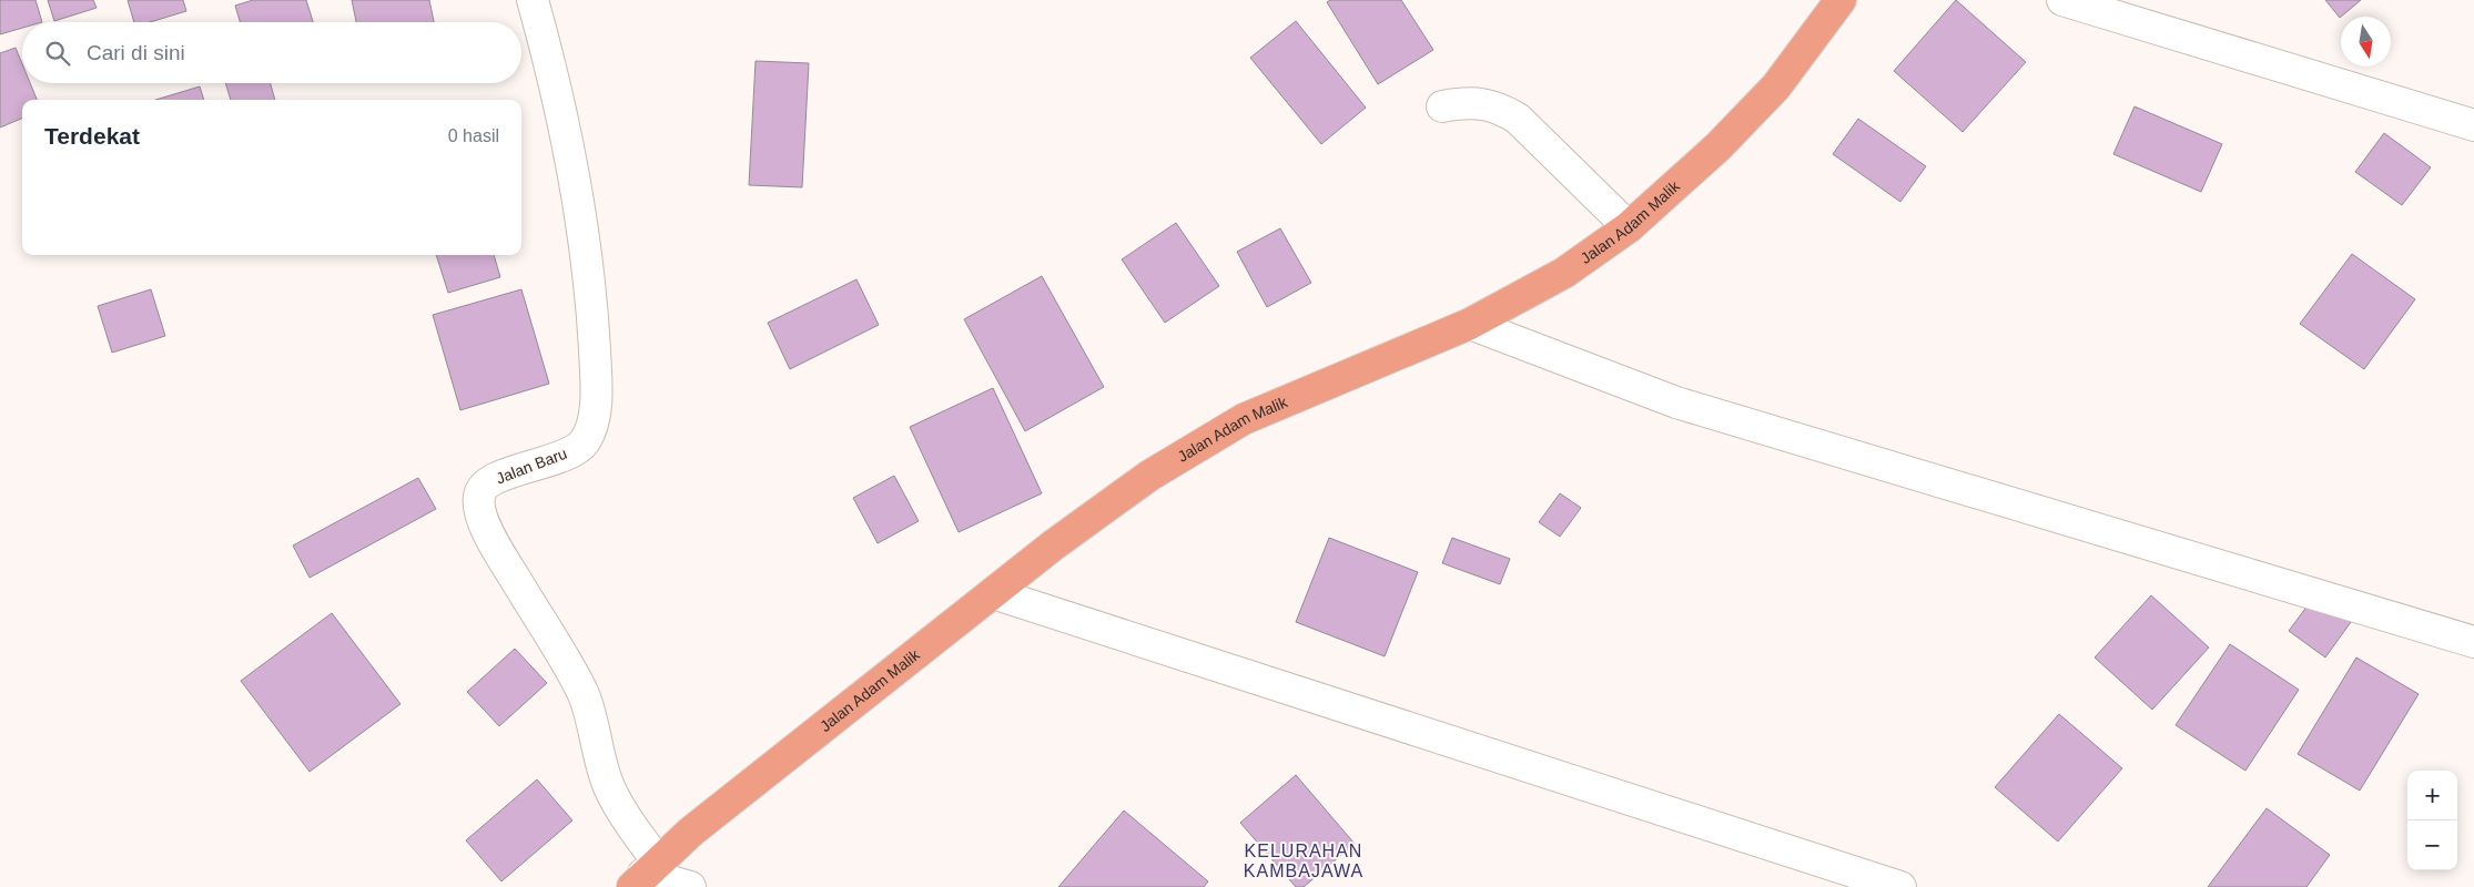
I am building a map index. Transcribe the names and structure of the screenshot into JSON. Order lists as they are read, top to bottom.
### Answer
{
  "streets": {
    "highway": ["Jalan Adam Malik"],
    "street": ["Jalan Baru"]
  },
  "crossings": [
    ["Jalan Adam Malik", "Jalan Baru"]
  ],
  "districts": ["KELURAHAN KAMBAJAWA"],
  "north": "bottom",
  "page": {
    "search": "Cari di sini",
    "heading": ["Terdekat", "0 hasil"],
    "map_buttons": ["+", "−"]
  }
}
